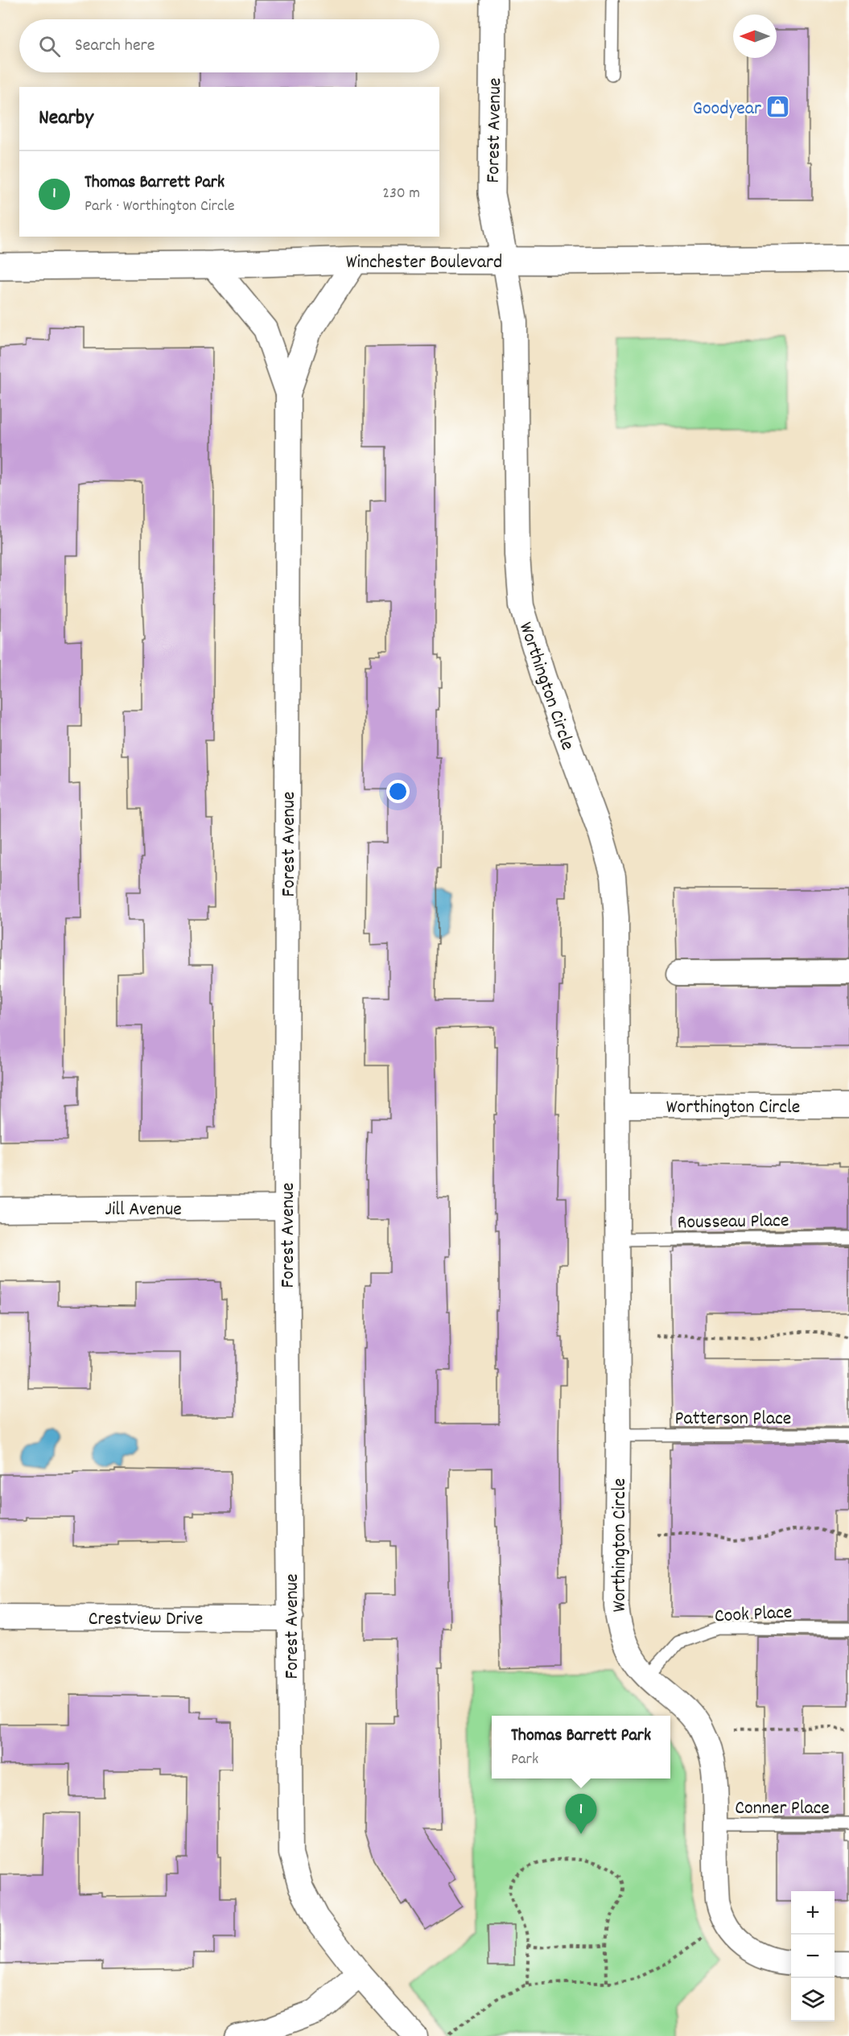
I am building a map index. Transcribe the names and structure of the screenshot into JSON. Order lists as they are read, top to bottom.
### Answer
{
  "streets": {
    "main road": ["Forest Avenue", "Winchester Boulevard"],
    "street": ["Worthington Circle", "Jill Avenue", "Crestview Drive"],
    "lane": [
      "Rousseau Place",
      "Patterson Place",
      "Cook Place",
      "Conner Place"
    ]
  },
  "crossings": [
    ["Forest Avenue", "Winchester Boulevard"],
    ["Forest Avenue", "Worthington Circle"],
    ["Forest Avenue", "Jill Avenue"],
    ["Forest Avenue", "Crestview Drive"],
    ["Winchester Boulevard", "Worthington Circle"],
    ["Worthington Circle", "Rousseau Place"],
    ["Worthington Circle", "Patterson Place"],
    ["Worthington Circle", "Cook Place"],
    ["Worthington Circle", "Conner Place"]
  ],
  "places": {
    "shop": ["Goodyear"]
  },
  "north": "left",
  "page": {
    "search": "Search here",
    "heading": "Nearby",
    "list": [
      {
        "mark": "1",
        "name": "Thomas Barrett Park",
        "note": "Park · Worthington Circle",
        "value": "230 m"
      }
    ],
    "popup": ["Thomas Barrett Park", "Park"],
    "pins": "1",
    "map_buttons": ["+", "−"]
  }
}
